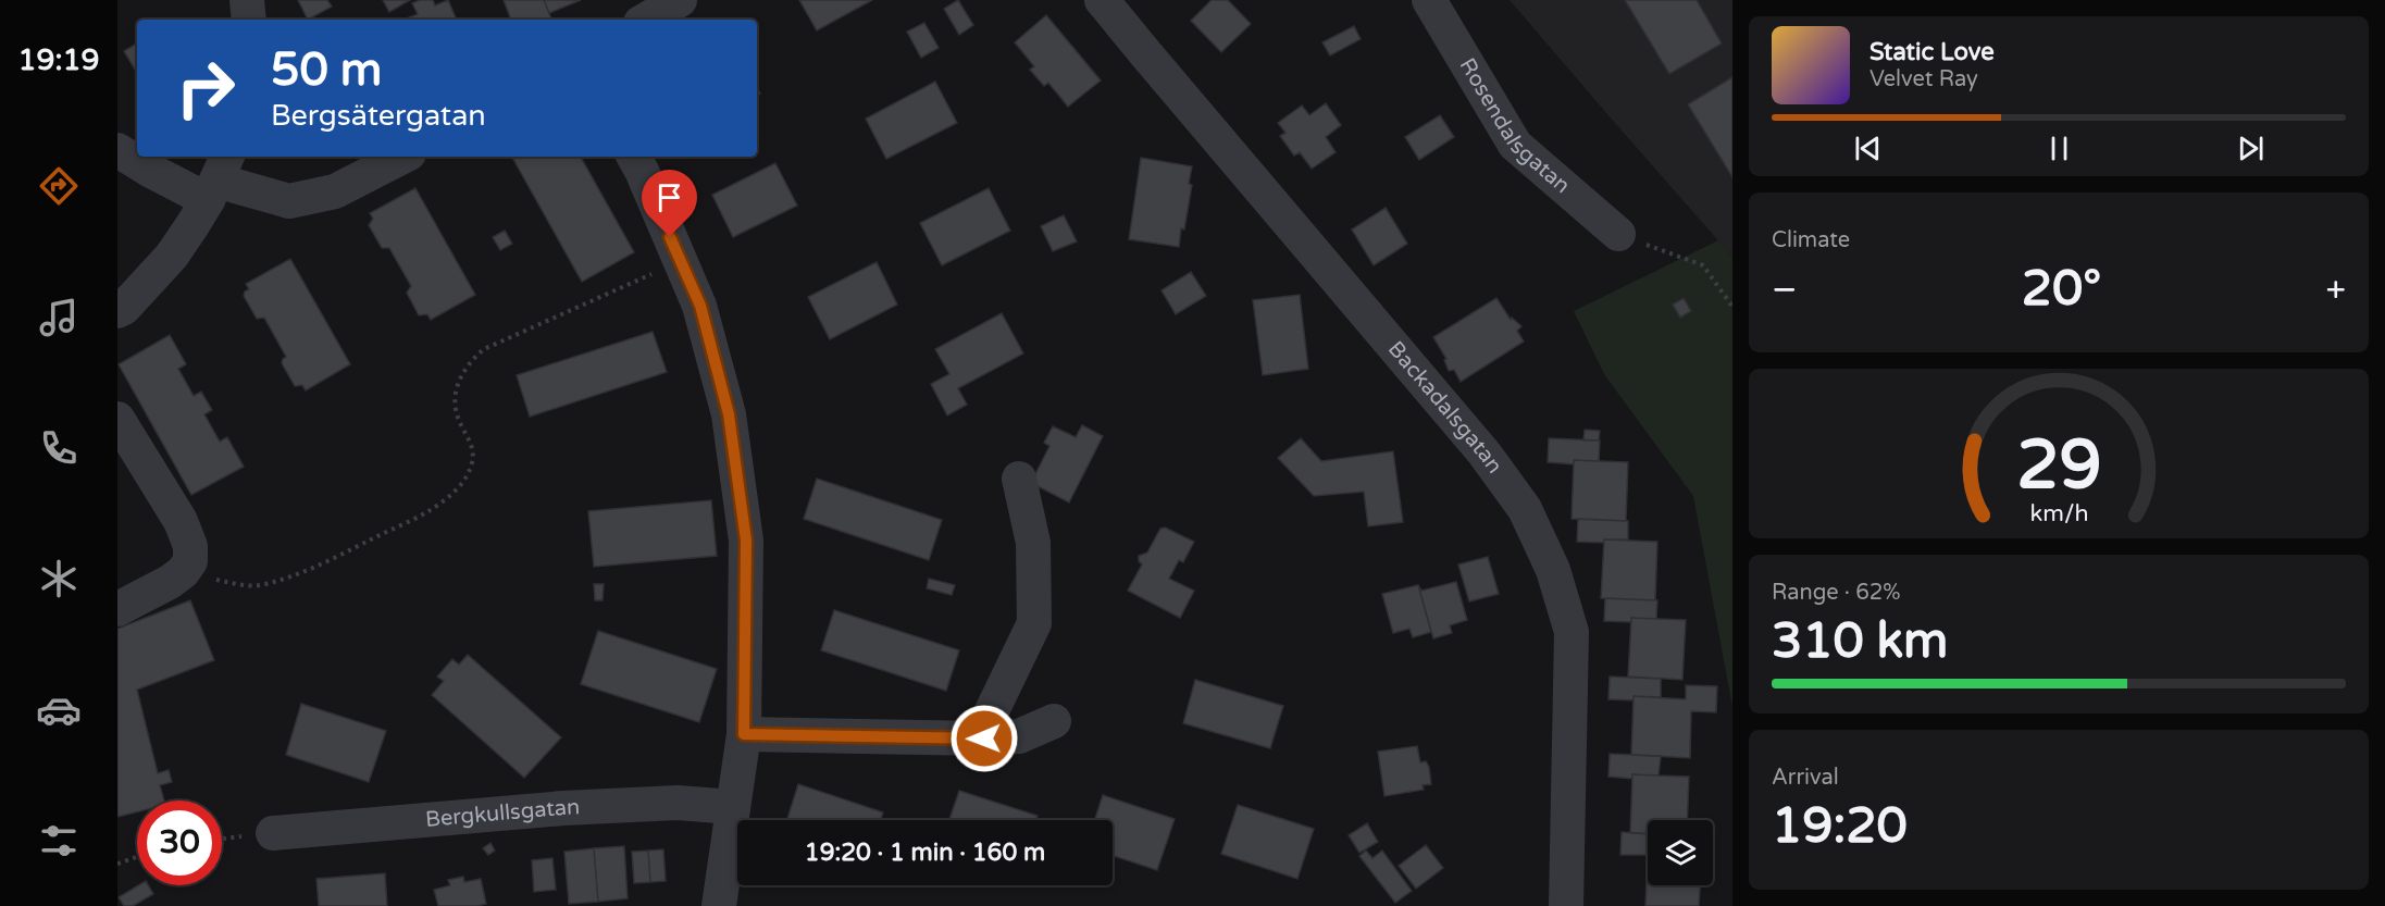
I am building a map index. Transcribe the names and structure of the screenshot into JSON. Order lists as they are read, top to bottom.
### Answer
{
  "streets": {
    "street": ["Rosendalsgatan", "Backadalsgatan", "Bergkullsgatan"]
  },
  "page": {
    "tabs": "19:19",
    "turn": ["50 m", "Bergsätergatan"],
    "song": ["Static Love", "Velvet Ray"],
    "tile": [
      "Climate",
      ["Range · 62%", "310 km"],
      ["Arrival", "19:20"]
    ],
    "heat": ["−", "20°", "+"],
    "limit": "30",
    "trip": "19:20 · 1 min · 160 m",
    "gauge": ["29", "km/h"]
  }
}
